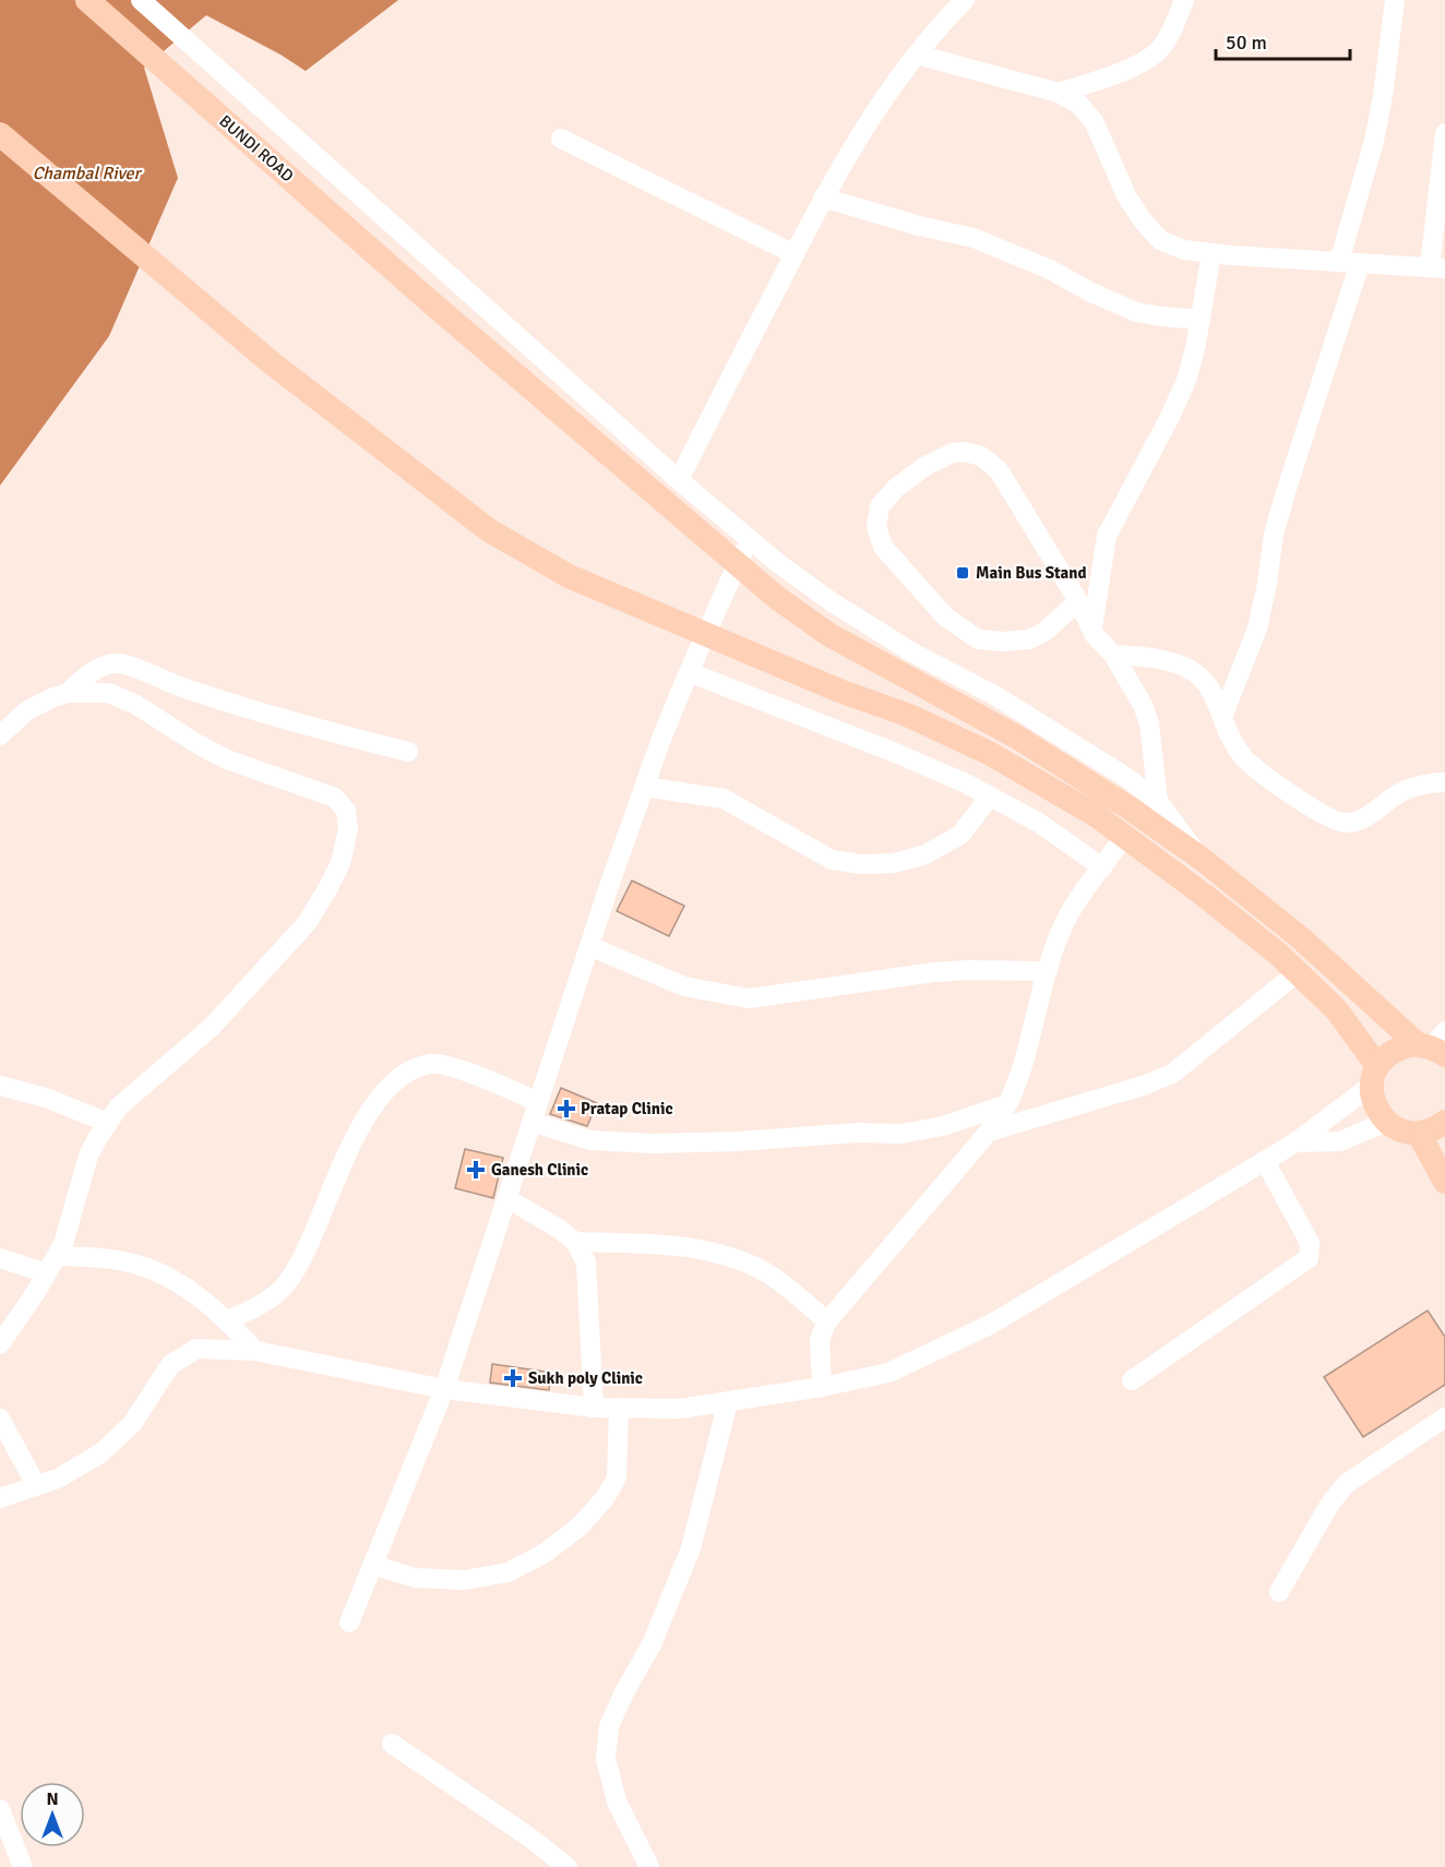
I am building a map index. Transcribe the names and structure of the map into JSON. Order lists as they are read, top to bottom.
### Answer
{
  "streets": {
    "main road": ["BUNDI ROAD"]
  },
  "water": ["Chambal River"],
  "places": {
    "transit": ["Main Bus Stand"],
    "health": ["Pratap Clinic", "Ganesh Clinic", "Sukh poly Clinic"]
  },
  "scale_bar": "50 m",
  "north": "top"
}
